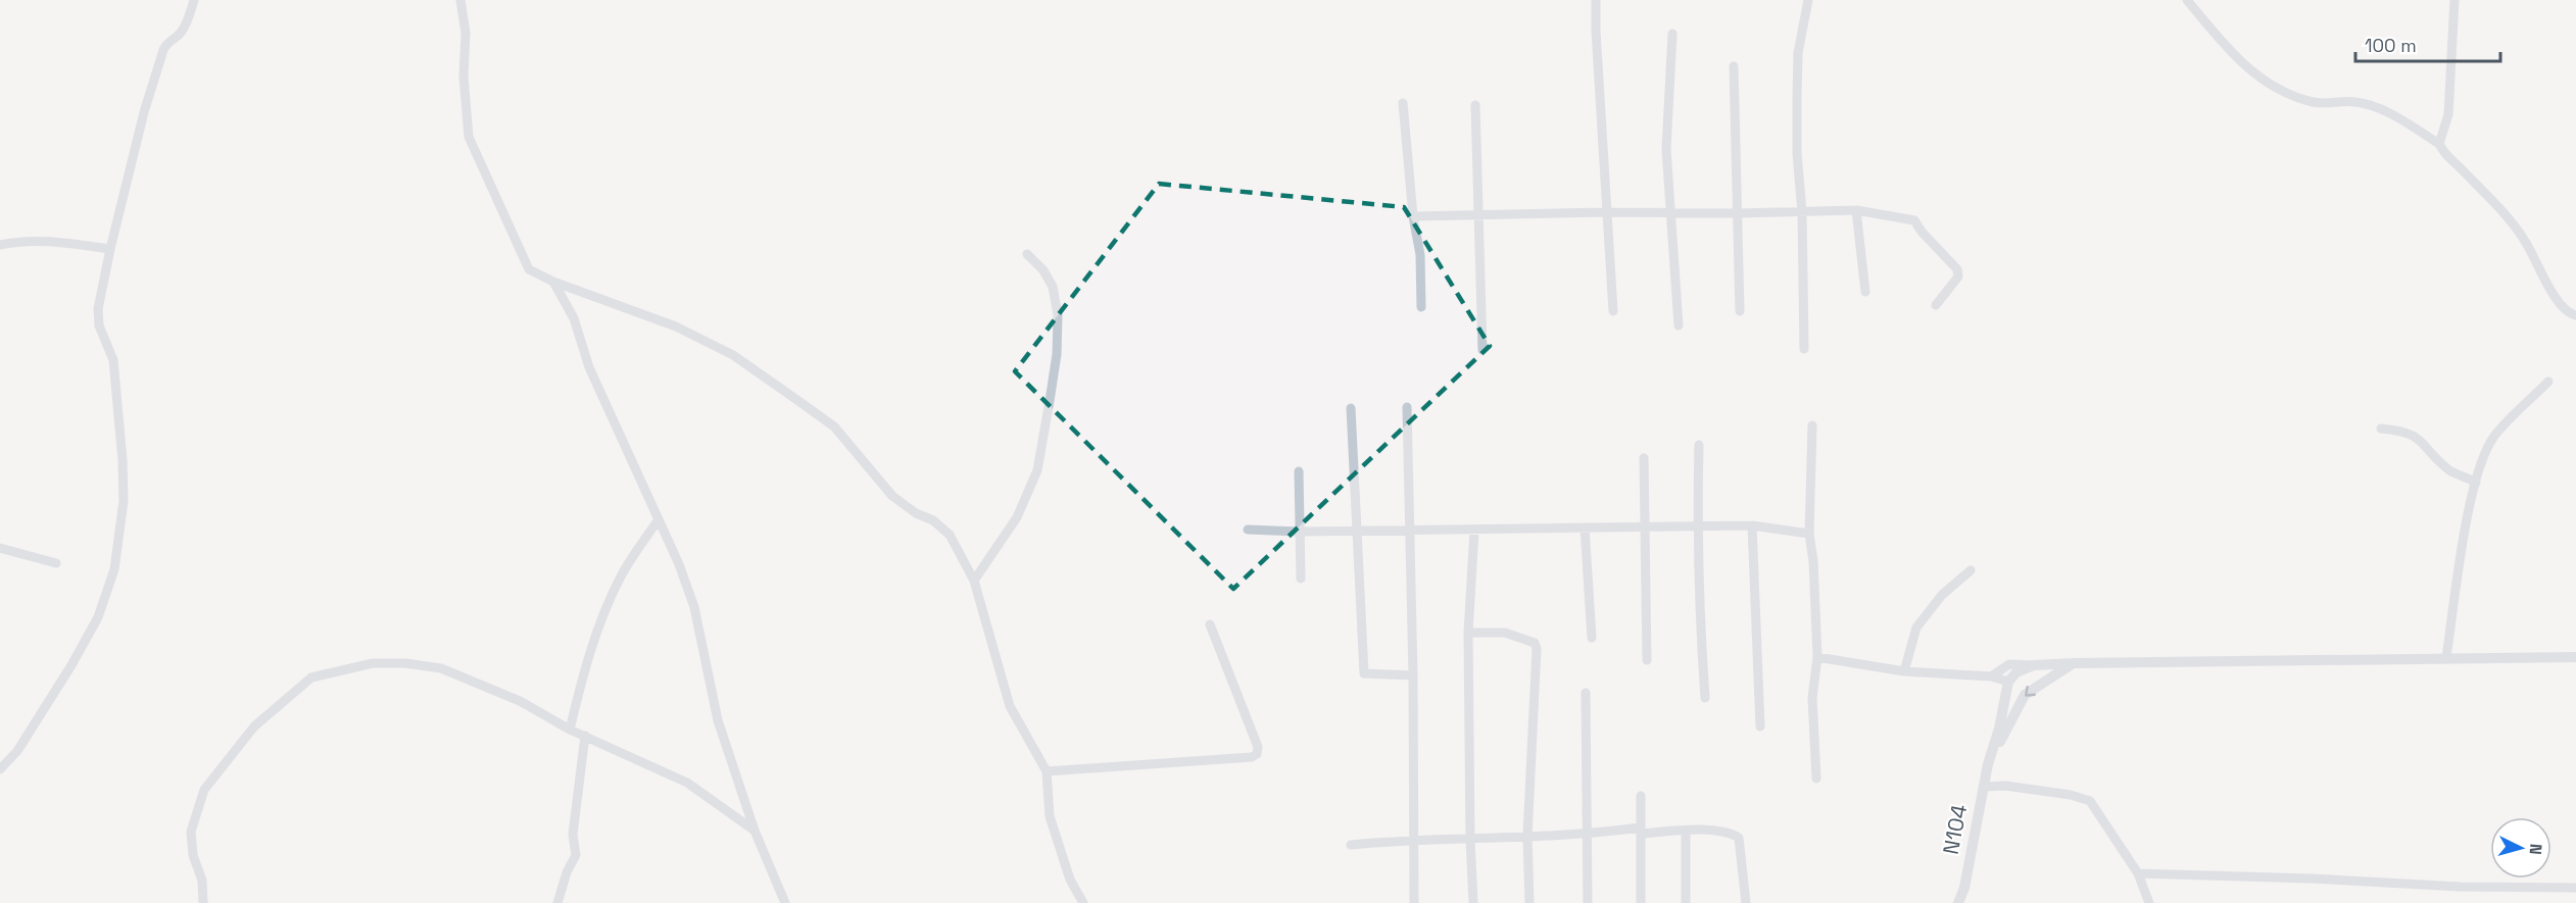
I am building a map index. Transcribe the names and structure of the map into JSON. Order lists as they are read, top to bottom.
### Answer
{
  "streets": {
    "street": ["N104"]
  },
  "scale_bar": "100 m",
  "north": "right"
}
